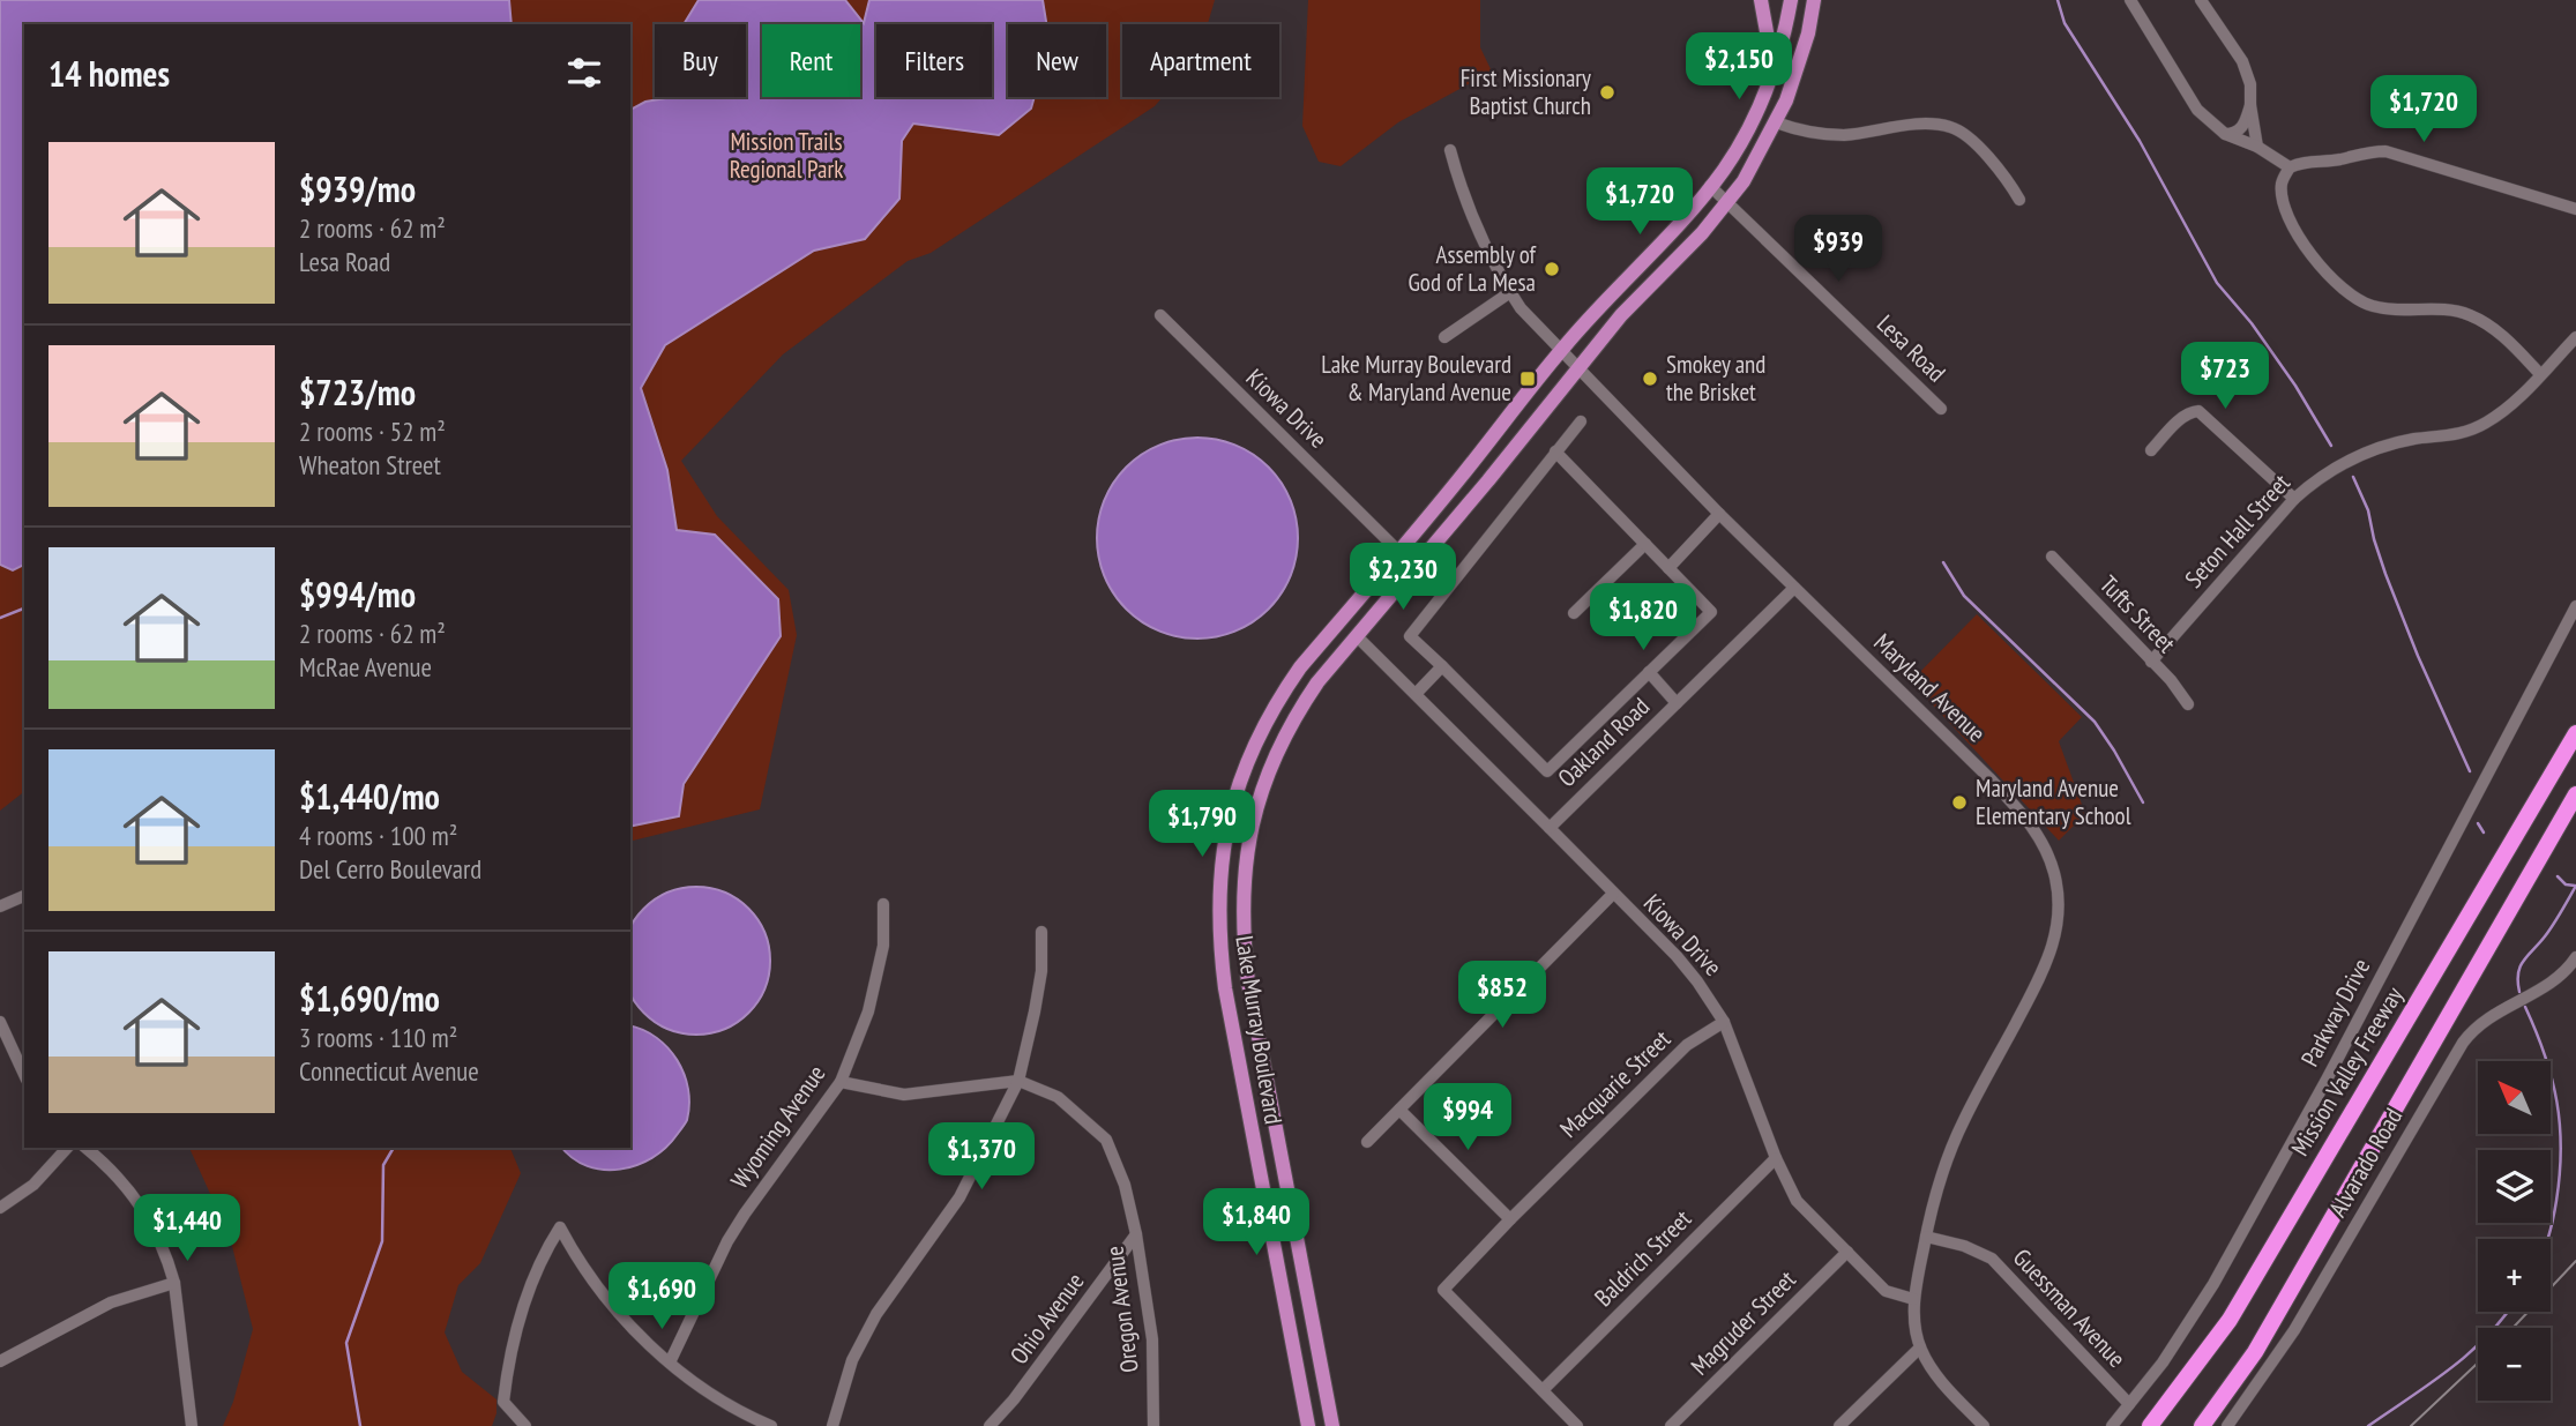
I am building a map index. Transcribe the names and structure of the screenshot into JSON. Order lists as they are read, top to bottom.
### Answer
{
  "streets": {
    "highway": ["Mission Valley Freeway"],
    "main road": ["Lake Murray Boulevard"],
    "street": [
      "Lesa Road",
      "Kiowa Drive",
      "Seton Hall Street",
      "Tufts Street",
      "Maryland Avenue",
      "Oakland Road",
      "Parkway Drive",
      "Macquarie Street",
      "Wyoming Avenue",
      "Alvarado Road",
      "Baldrich Street",
      "Guessman Avenue",
      "Oregon Avenue",
      "Ohio Avenue",
      "Magruder Street"
    ]
  },
  "crossings": [
    ["Lesa Road", "Lake Murray Boulevard"],
    ["Kiowa Drive", "Maryland Avenue"],
    ["Kiowa Drive", "Oakland Road"],
    ["Kiowa Drive", "Lake Murray Boulevard"],
    ["Kiowa Drive", "Macquarie Street"],
    ["Kiowa Drive", "Baldrich Street"],
    ["Kiowa Drive", "Magruder Street"],
    ["Seton Hall Street", "Tufts Street"],
    ["Maryland Avenue", "Oakland Road"],
    ["Maryland Avenue", "Lake Murray Boulevard"],
    ["Maryland Avenue", "Guessman Avenue"],
    ["Parkway Drive", "Guessman Avenue"],
    ["Macquarie Street", "Baldrich Street"],
    ["Wyoming Avenue", "Oregon Avenue"],
    ["Oregon Avenue", "Ohio Avenue"]
  ],
  "parks": ["Mission Trails Regional Park"],
  "places": {
    "other": [
      "First Missionary Baptist Church",
      "Assembly of God of La Mesa",
      "Smokey and the Brisket",
      "Maryland Avenue Elementary School"
    ],
    "transit": ["Lake Murray Boulevard & Maryland Avenue"]
  },
  "north": "top left",
  "page": {
    "chip": [
      "Buy",
      "Rent",
      "Filters",
      "New",
      "Apartment"
    ],
    "heading": "14 homes",
    "price": [
      "$2,150",
      "$1,720",
      "$1,720",
      "$939",
      "$723",
      "$2,230",
      "$1,820",
      "$1,790",
      "$852",
      "$994",
      "$1,370",
      "$1,840",
      "$1,440",
      "$1,690"
    ],
    "list": [
      {
        "name": "$939/mo",
        "note": "2 rooms · 62 m² · Lesa Road"
      },
      {
        "name": "$723/mo",
        "note": "2 rooms · 52 m² · Wheaton Street"
      },
      {
        "name": "$994/mo",
        "note": "2 rooms · 62 m² · McRae Avenue"
      },
      {
        "name": "$1,440/mo",
        "note": "4 rooms · 100 m² · Del Cerro Boulevard"
      },
      {
        "name": "$1,690/mo",
        "note": "3 rooms · 110 m² · Connecticut Avenue"
      }
    ],
    "map_buttons": ["+", "−"]
  }
}
